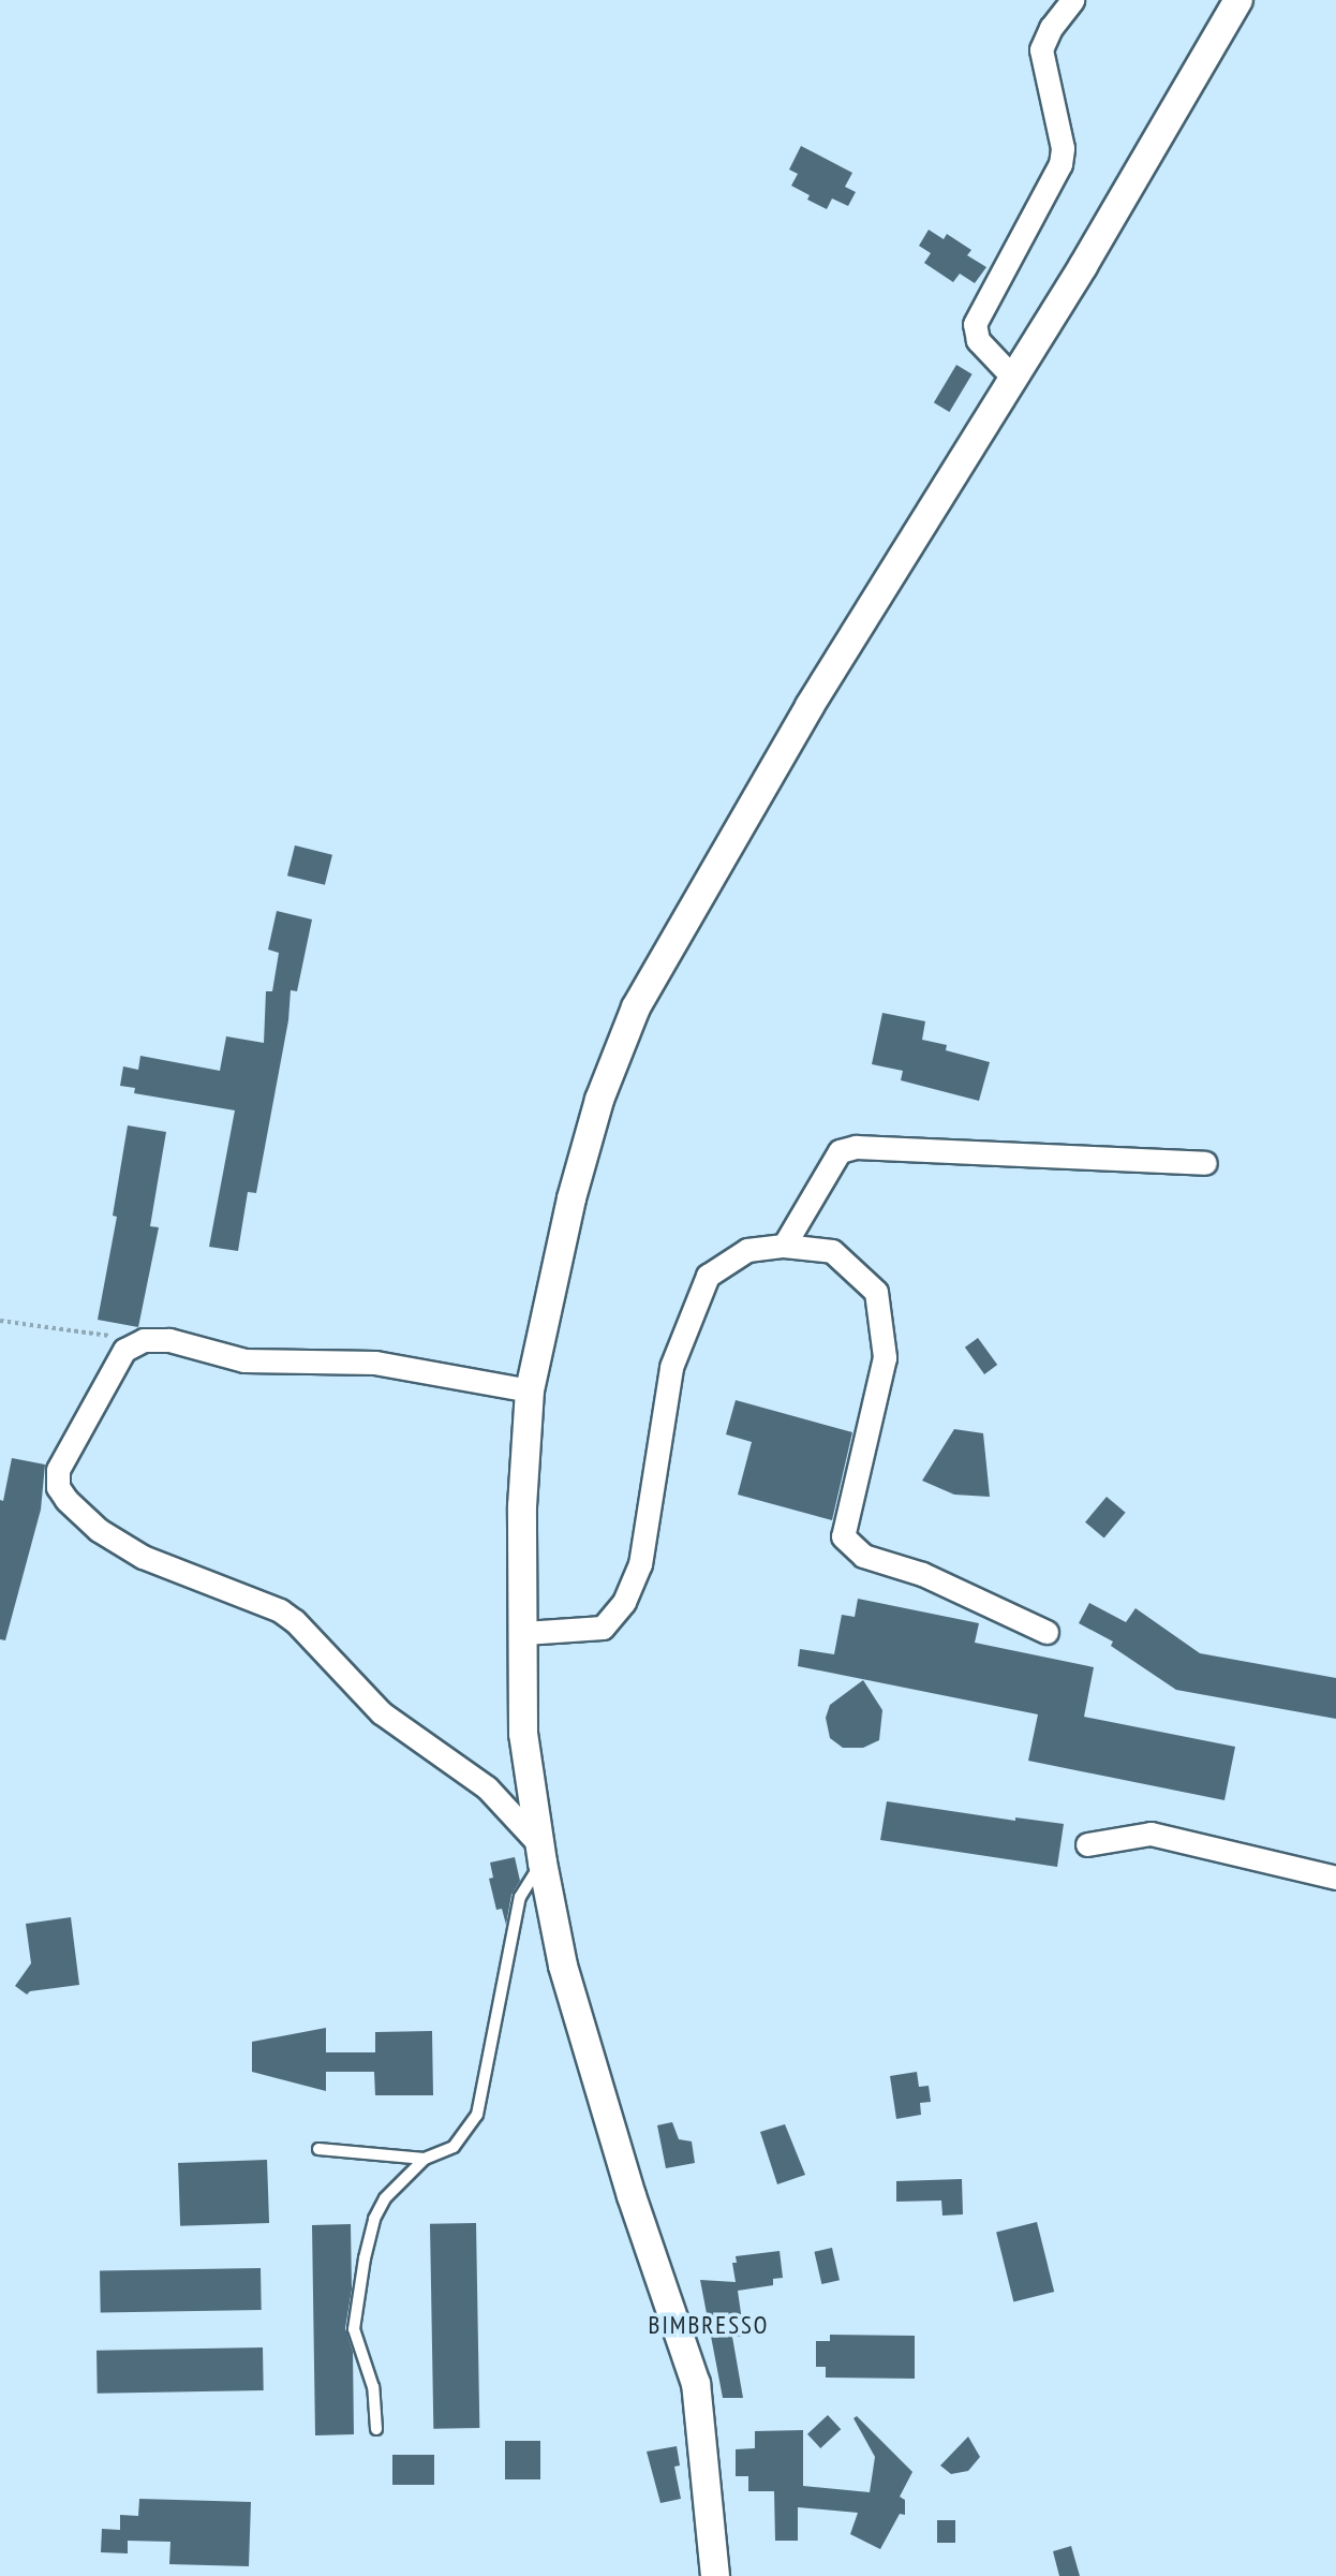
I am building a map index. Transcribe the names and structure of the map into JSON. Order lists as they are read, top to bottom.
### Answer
{
  "districts": ["BIMBRESSO"]
}
